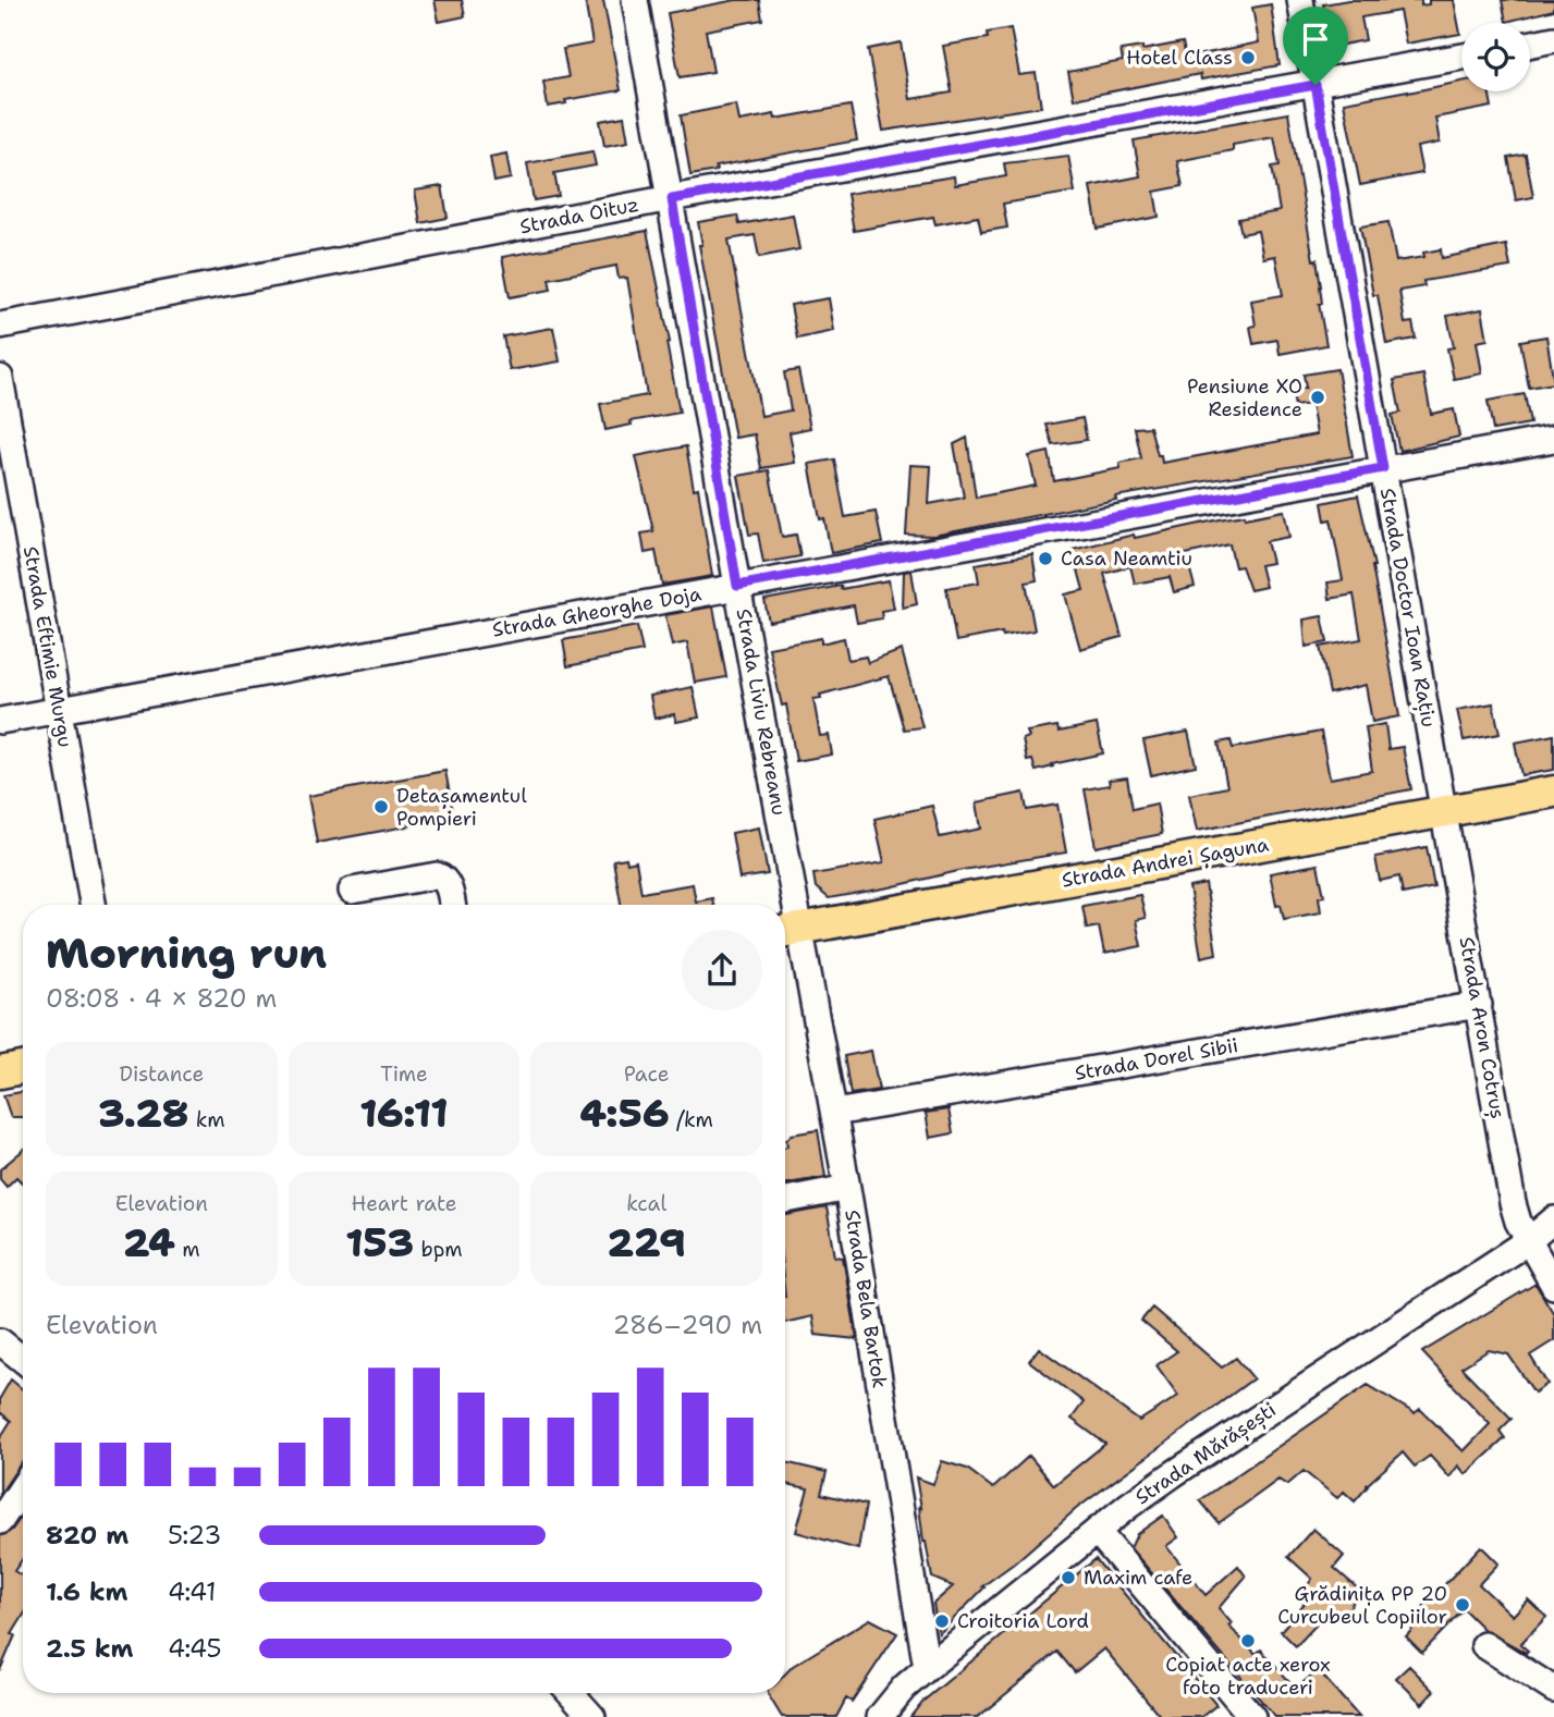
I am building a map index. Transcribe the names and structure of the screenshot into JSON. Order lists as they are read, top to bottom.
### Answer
{
  "streets": {
    "main road": ["Strada Andrei Șaguna"],
    "street": [
      "Strada Oituz",
      "Strada Doctor Ioan Rațiu",
      "Strada Gheorghe Doja",
      "Strada Eftimie Murgu",
      "Strada Liviu Rebreanu",
      "Strada Aron Cotruș",
      "Strada Dorel Sibii",
      "Strada Bela Bartok",
      "Strada Mărășești"
    ]
  },
  "crossings": [
    ["Strada Oituz", "Strada Doctor Ioan Rațiu"],
    ["Strada Oituz", "Strada Liviu Rebreanu"],
    ["Strada Doctor Ioan Rațiu", "Strada Gheorghe Doja"],
    ["Strada Doctor Ioan Rațiu", "Strada Andrei Șaguna"],
    ["Strada Doctor Ioan Rațiu", "Strada Aron Cotruș"],
    ["Strada Gheorghe Doja", "Strada Eftimie Murgu"],
    ["Strada Gheorghe Doja", "Strada Liviu Rebreanu"],
    ["Strada Liviu Rebreanu", "Strada Andrei Șaguna"],
    ["Strada Liviu Rebreanu", "Strada Bela Bartok"],
    ["Strada Andrei Șaguna", "Strada Aron Cotruș"],
    ["Strada Andrei Șaguna", "Strada Bela Bartok"],
    ["Strada Aron Cotruș", "Strada Dorel Sibii"],
    ["Strada Aron Cotruș", "Strada Mărășești"],
    ["Strada Dorel Sibii", "Strada Bela Bartok"],
    ["Strada Bela Bartok", "Strada Mărășești"]
  ],
  "places": [
    "Hotel Class",
    "Pensiune XO Residence",
    "Casa Neamtiu",
    "Detașamentul Pompieri",
    "Maxim cafe",
    "Grădinița PP 20 Curcubeul Copiilor",
    "Croitoria Lord",
    "Copiat acte xerox foto traduceri"
  ],
  "page": {
    "heading": ["Morning run", "08:08 · 4 × 820 m"],
    "stats": [
      ["Distance", "3.28 km"],
      ["Time", "16:11"],
      ["Pace", "4:56 /km"],
      ["Elevation", "24 m"],
      ["Heart rate", "153 bpm"],
      ["kcal", "229"]
    ],
    "chart": ["Elevation", "286–290 m"],
    "list": [
      {
        "name": "820 m",
        "note": "5:23"
      },
      {
        "name": "1.6 km",
        "note": "4:41"
      },
      {
        "name": "2.5 km",
        "note": "4:45"
      }
    ]
  }
}
